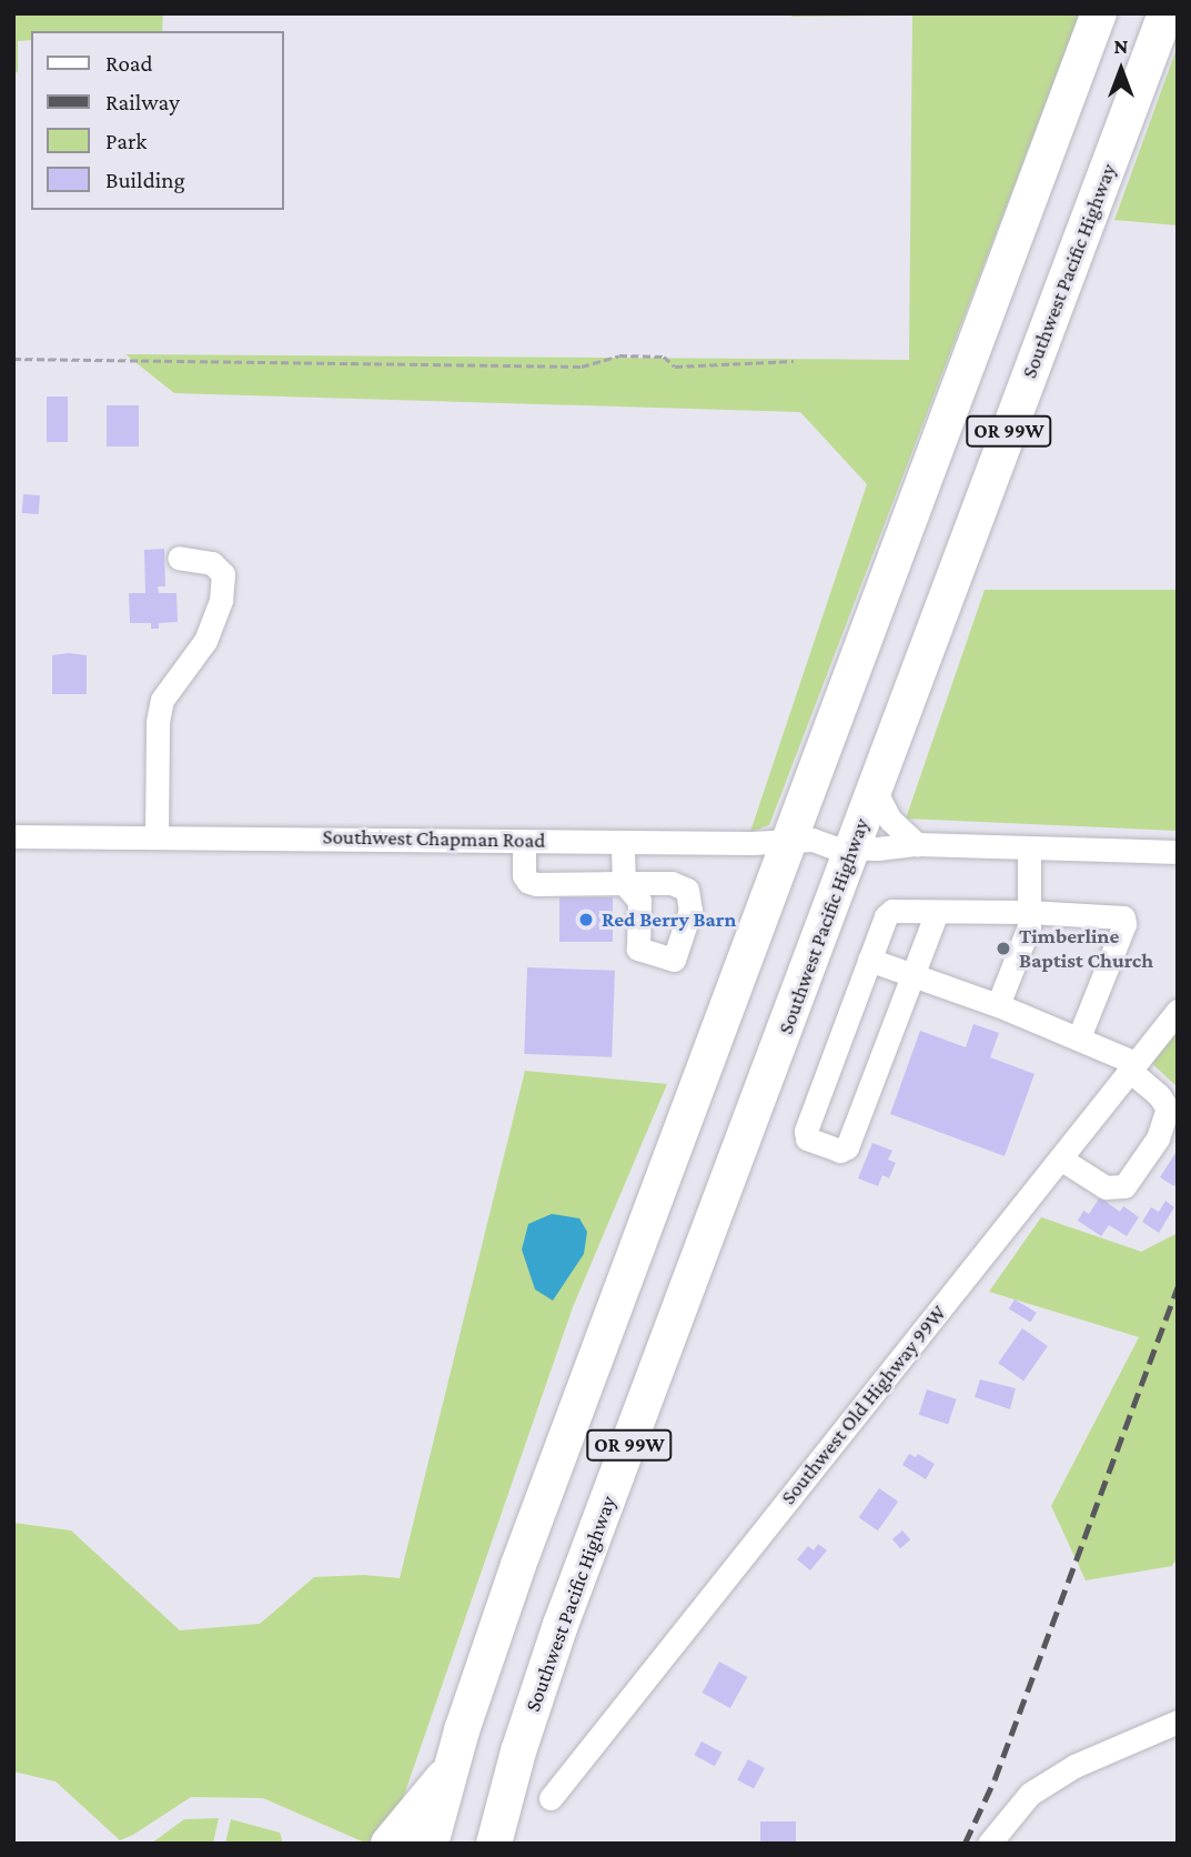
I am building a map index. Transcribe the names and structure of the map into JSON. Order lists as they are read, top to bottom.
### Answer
{
  "streets": {
    "highway": ["Southwest Pacific Highway", "OR 99W"],
    "street": ["Southwest Chapman Road", "Southwest Old Highway 99W"]
  },
  "crossings": [
    ["Southwest Pacific Highway", "Southwest Chapman Road"],
    ["OR 99W", "Southwest Chapman Road"]
  ],
  "places": ["Red Berry Barn", "Timberline Baptist Church"],
  "legend": [
    "Road",
    "Railway",
    "Park",
    "Building"
  ],
  "north": "top"
}
